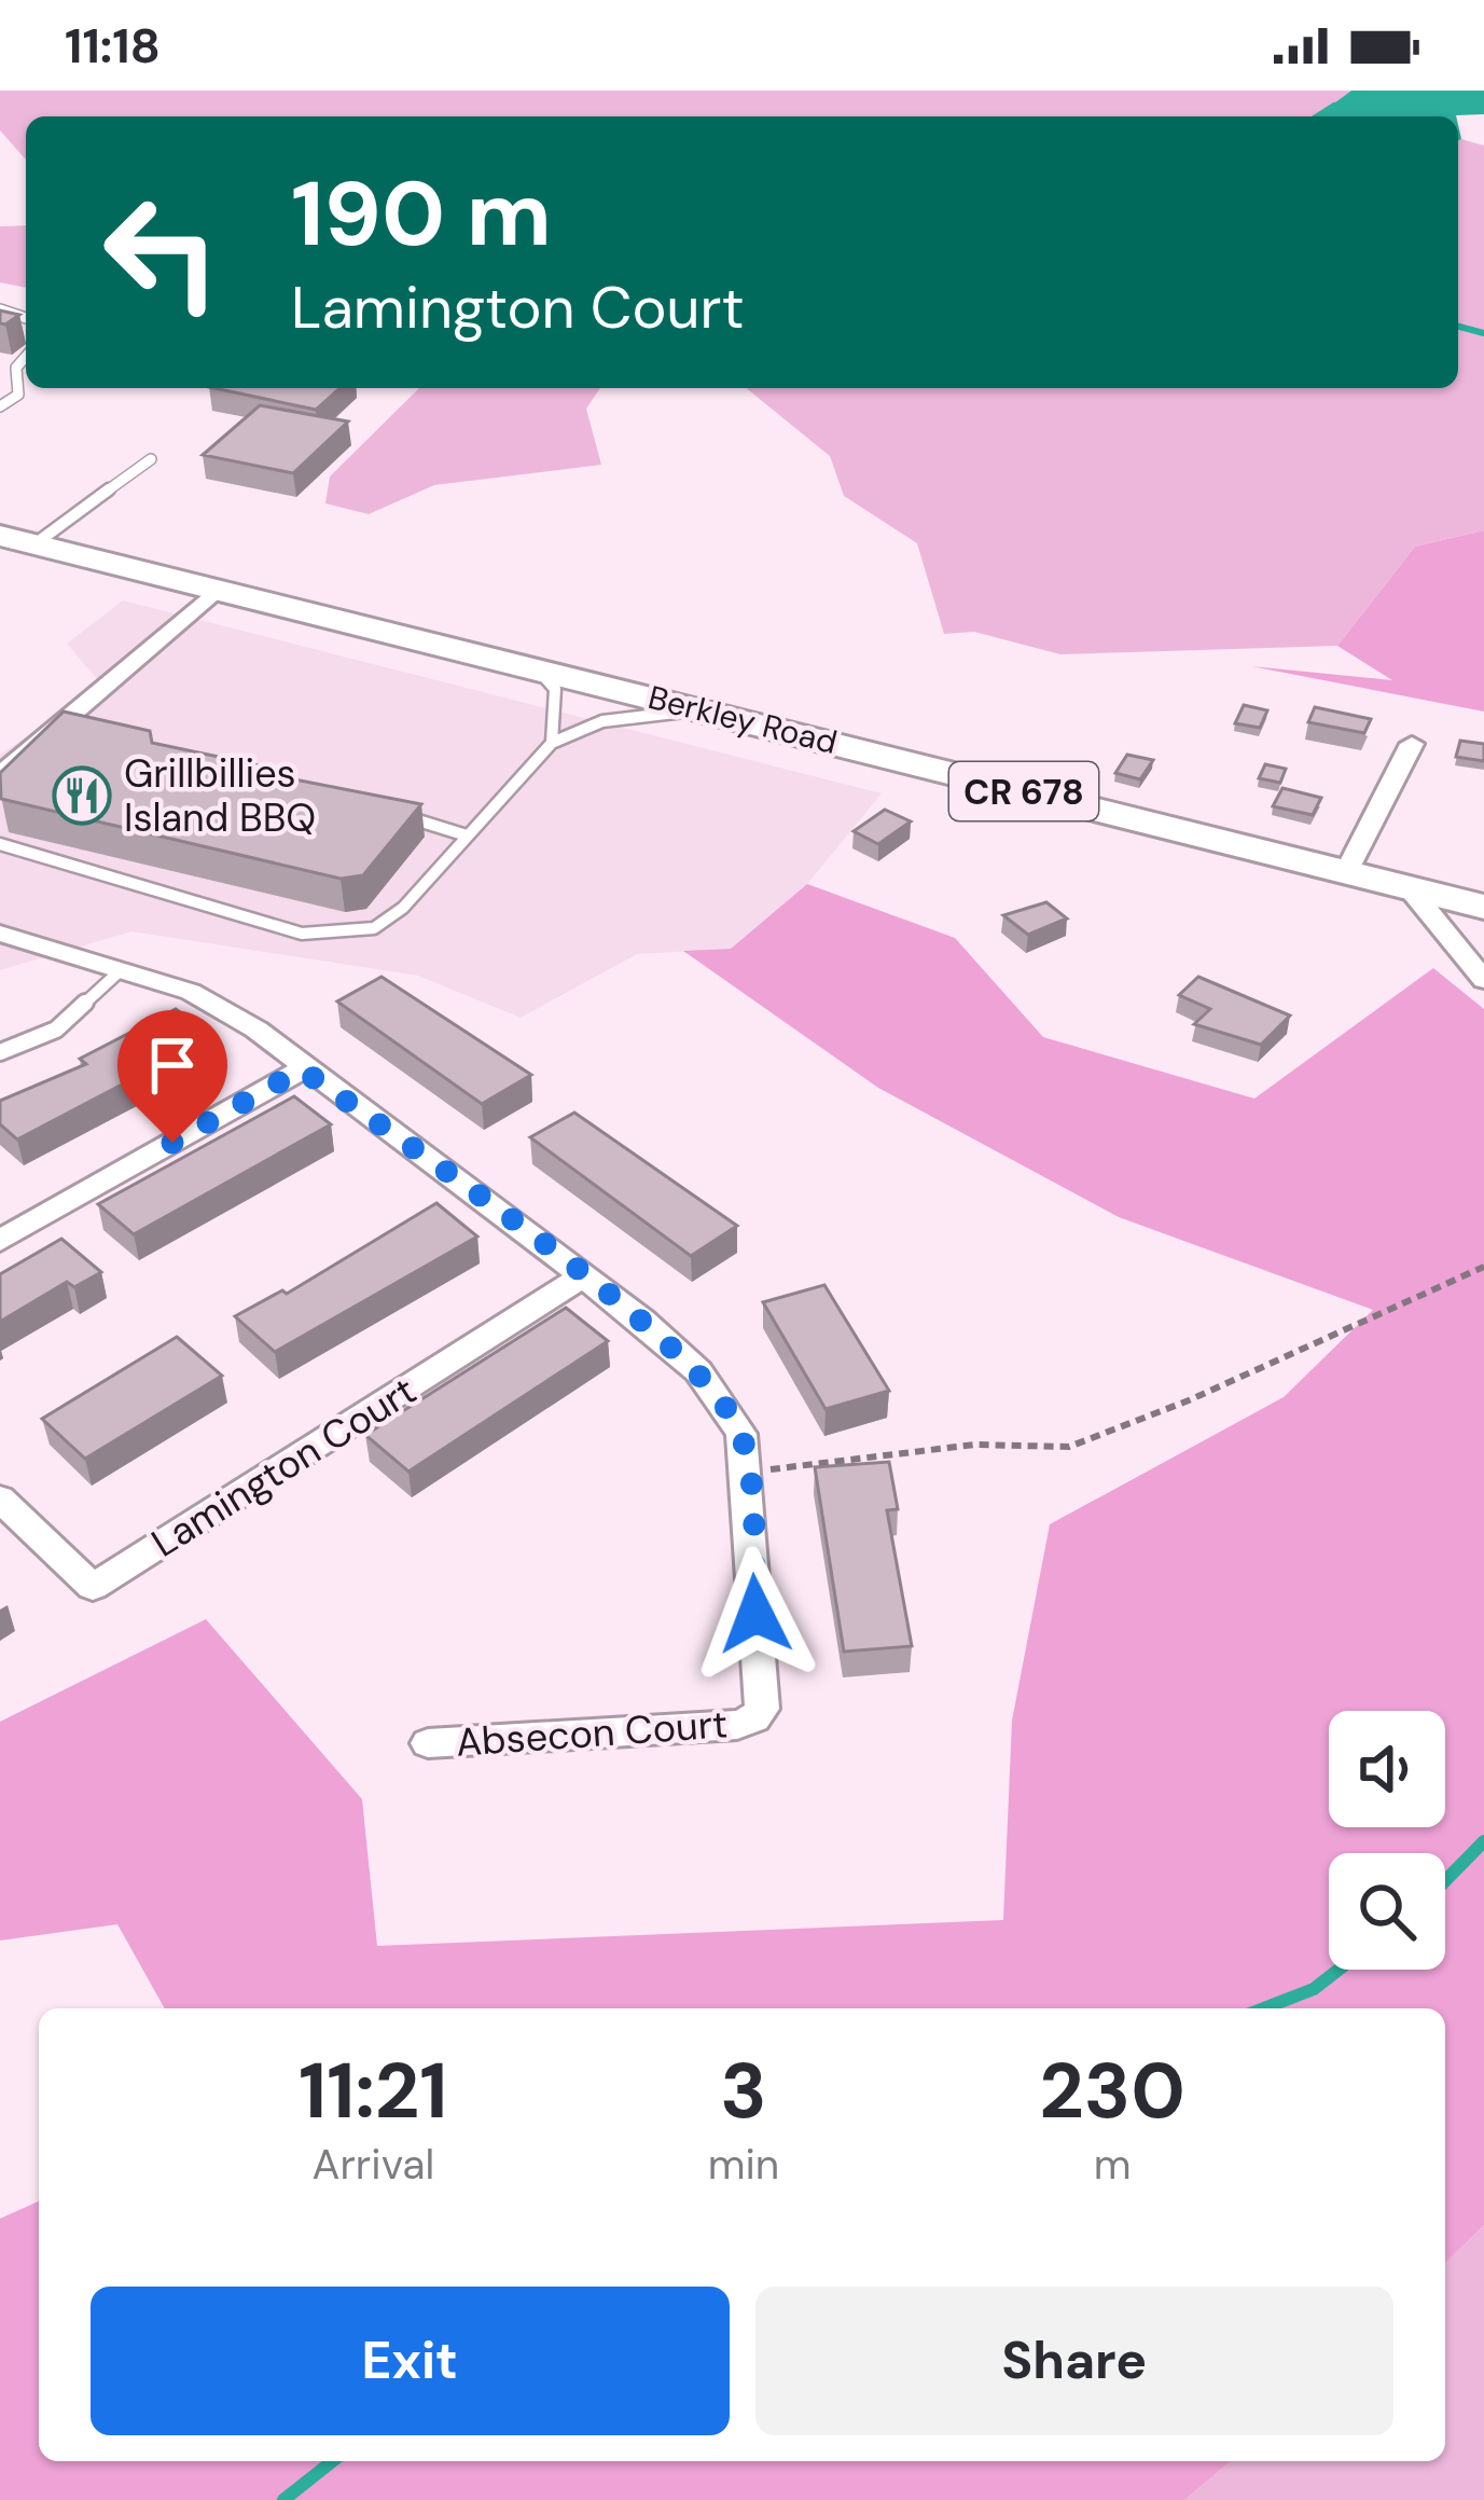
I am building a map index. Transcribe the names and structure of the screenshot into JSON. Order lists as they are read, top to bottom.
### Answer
{
  "streets": {
    "main road": ["Berkley Road", "CR 678"],
    "street": ["Lamington Court", "Absecon Court"]
  },
  "places": {
    "restaurant": ["Grillbillies Island BBQ"]
  },
  "page": {
    "status": "11:18",
    "turn": ["190 m", "Lamington Court"],
    "eta": [
      "11:21",
      "Arrival",
      "3",
      "min",
      "230",
      "m"
    ],
    "buttons": ["Exit", "Share"]
  }
}
